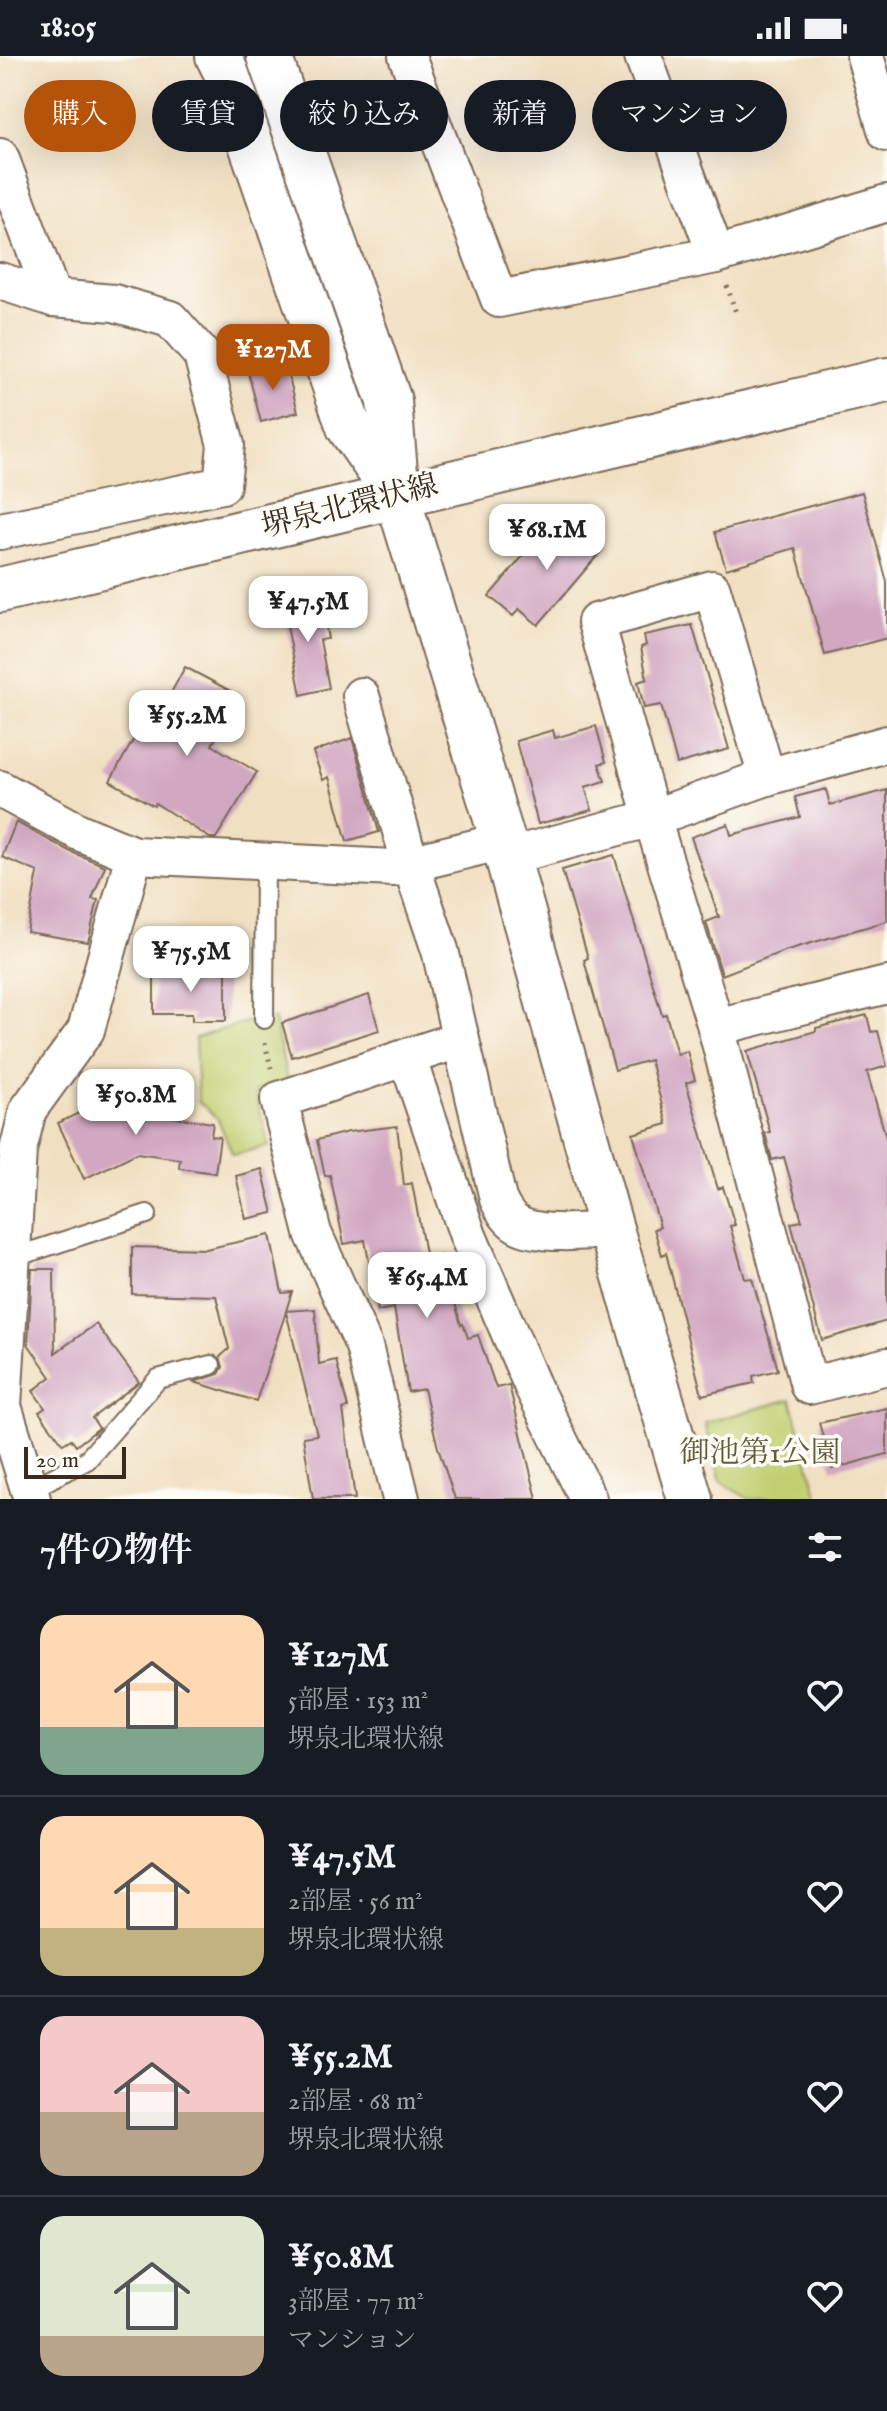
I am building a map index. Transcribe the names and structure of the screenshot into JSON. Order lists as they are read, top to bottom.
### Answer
{
  "streets": {
    "street": ["堺泉北環状線"]
  },
  "parks": ["御池第1公園"],
  "scale_bar": "20 m",
  "page": {
    "status": "18:05",
    "chip": [
      "購入",
      "賃貸",
      "絞り込み",
      "新着",
      "マンション"
    ],
    "price": [
      "¥127M",
      "¥68.1M",
      "¥47.5M",
      "¥55.2M",
      "¥75.5M",
      "¥50.8M",
      "¥65.4M"
    ],
    "scale": "20 m",
    "heading": "7件の物件",
    "list": [
      {
        "name": "¥127M",
        "note": "5部屋 · 153 m² · 堺泉北環状線"
      },
      {
        "name": "¥47.5M",
        "note": "2部屋 · 56 m² · 堺泉北環状線"
      },
      {
        "name": "¥55.2M",
        "note": "2部屋 · 68 m² · 堺泉北環状線"
      },
      {
        "name": "¥50.8M",
        "note": "3部屋 · 77 m² · マンション"
      }
    ]
  }
}
